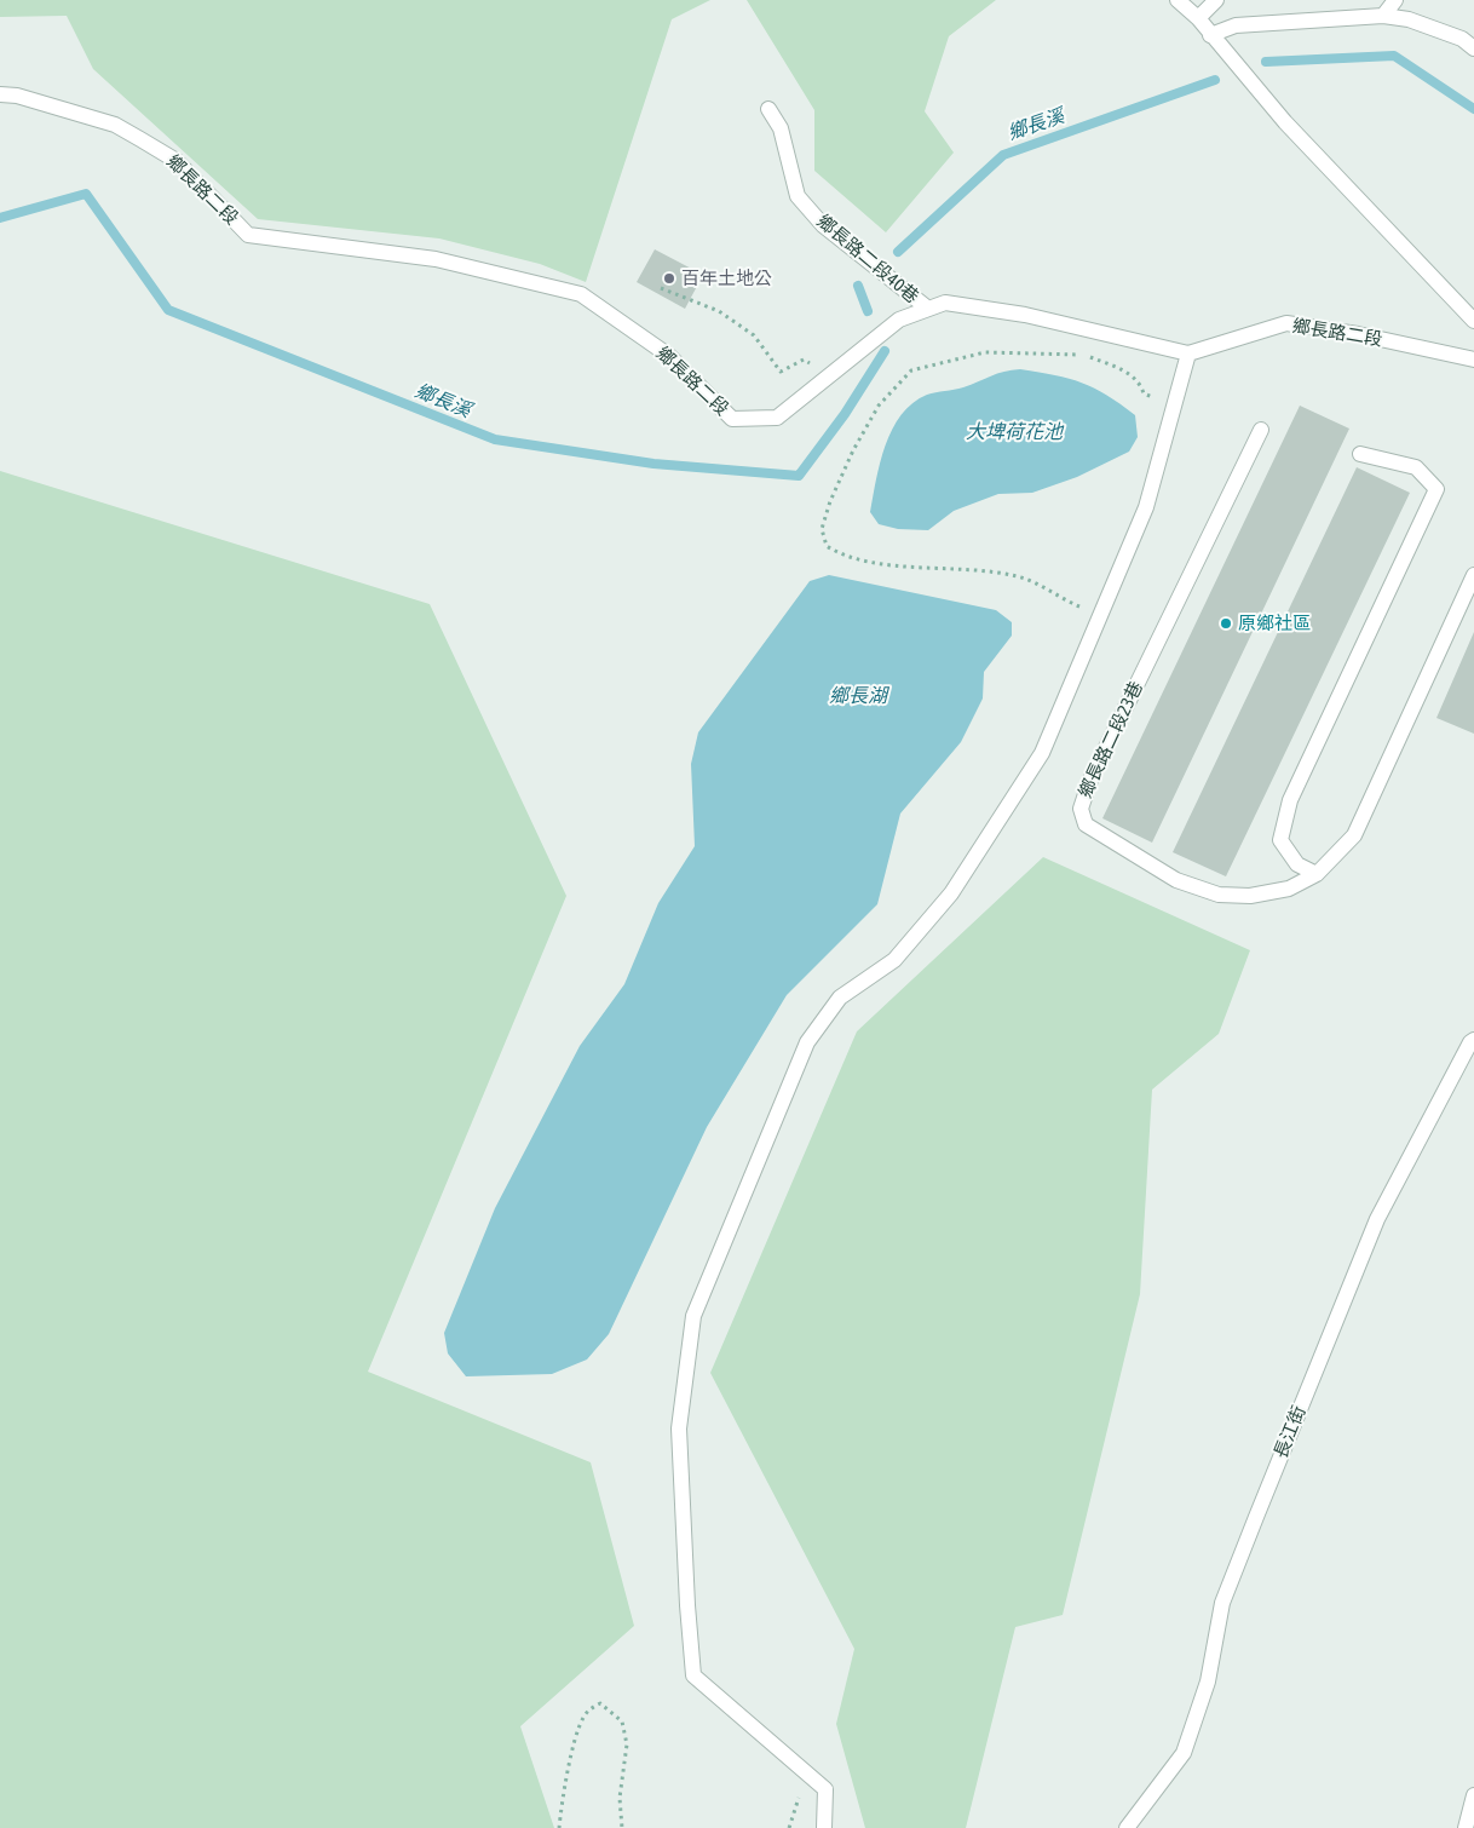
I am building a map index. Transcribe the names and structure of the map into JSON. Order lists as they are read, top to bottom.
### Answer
{
  "streets": {
    "lane": [
      "鄉長路二段",
      "鄉長路二段40巷",
      "鄉長路二段23巷",
      "長江街"
    ]
  },
  "crossings": [
    ["鄉長路二段", "鄉長路二段40巷"]
  ],
  "water": ["鄉長溪", "大埤荷花池", "鄉長湖"],
  "places": ["百年土地公", "原鄉社區"]
}
